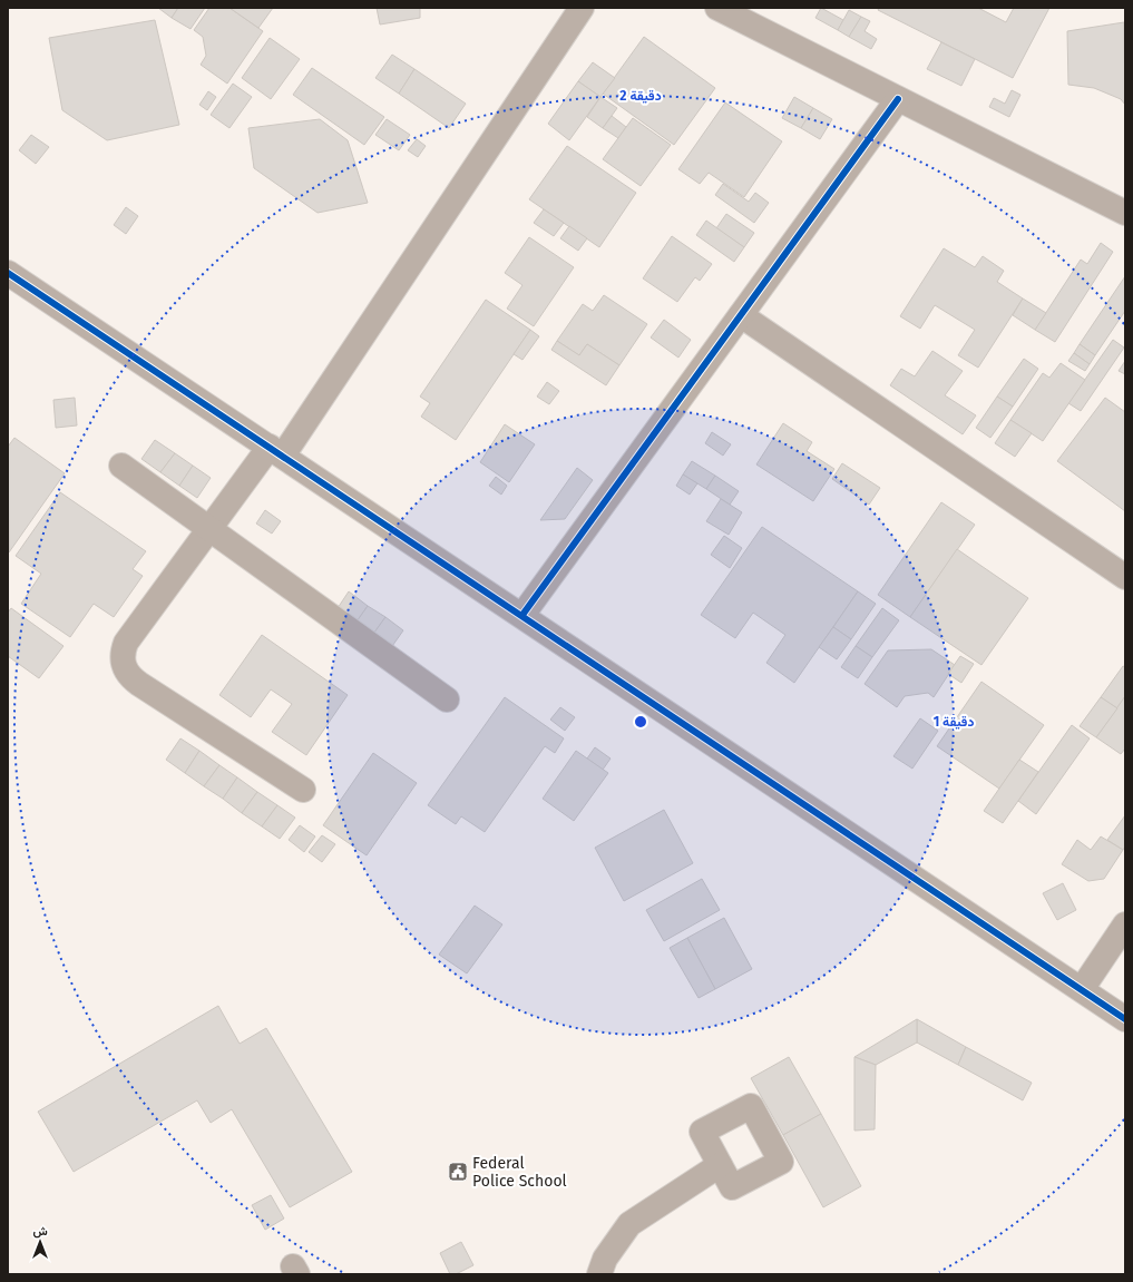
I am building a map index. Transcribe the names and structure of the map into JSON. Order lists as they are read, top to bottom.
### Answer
{
  "places": {
    "public building": ["Federal Police School"]
  },
  "north": "top",
  "rings": ["2 دقيقة", "1 دقيقة"]
}
